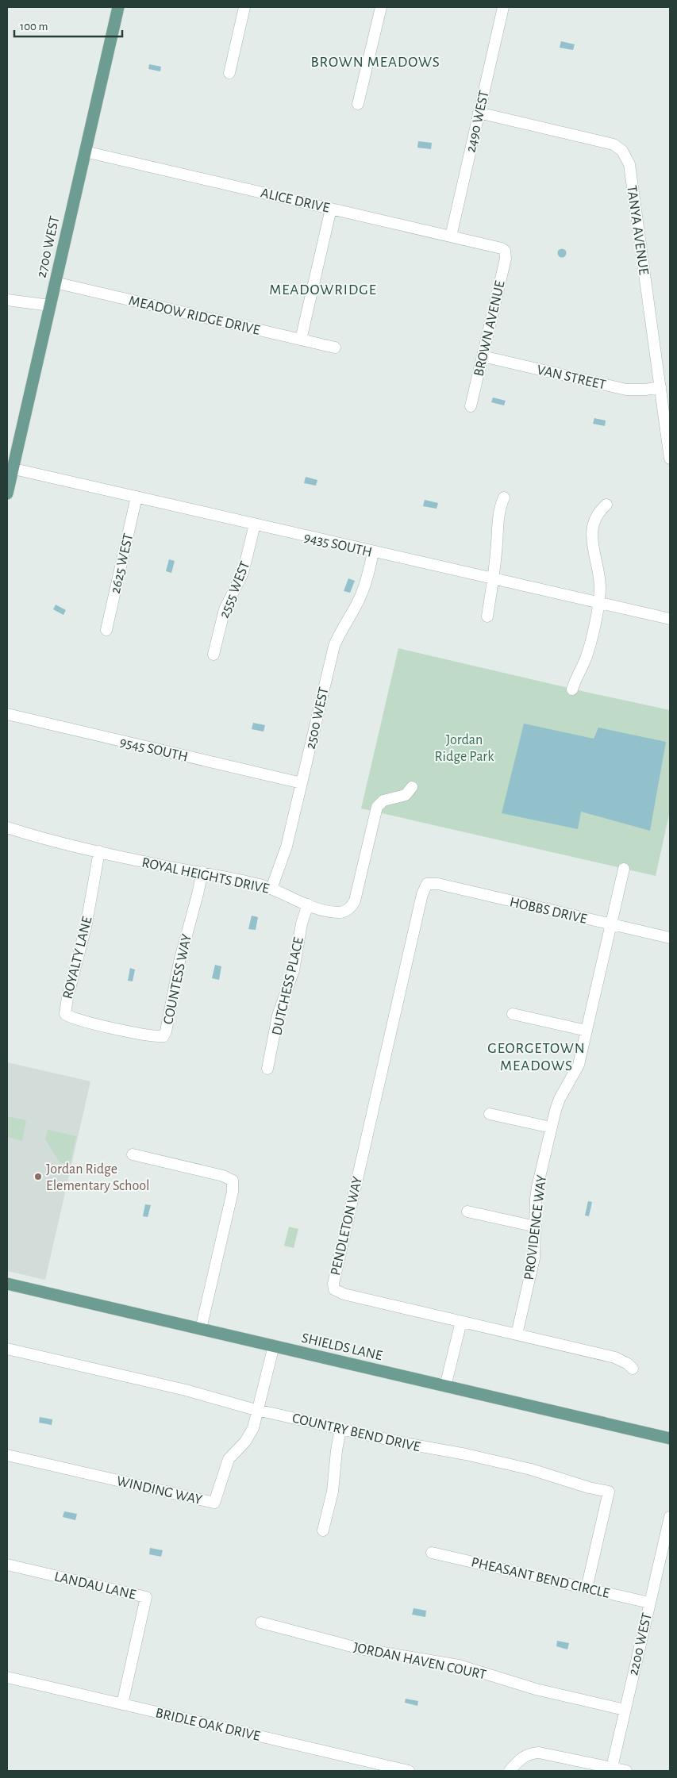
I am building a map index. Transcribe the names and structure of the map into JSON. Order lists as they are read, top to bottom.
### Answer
{
  "streets": {
    "main road": ["2700 WEST", "SHIELDS LANE"],
    "street": [
      "2490 WEST",
      "ALICE DRIVE",
      "TANYA AVENUE",
      "MEADOW RIDGE DRIVE",
      "BROWN AVENUE",
      "VAN STREET",
      "9435 SOUTH",
      "2625 WEST",
      "2555 WEST",
      "2500 WEST",
      "9545 SOUTH",
      "ROYAL HEIGHTS DRIVE",
      "HOBBS DRIVE",
      "ROYALTY LANE",
      "COUNTESS WAY",
      "DUTCHESS PLACE",
      "PENDLETON WAY",
      "PROVIDENCE WAY",
      "COUNTRY BEND DRIVE",
      "WINDING WAY",
      "PHEASANT BEND CIRCLE",
      "LANDAU LANE",
      "2200 WEST",
      "JORDAN HAVEN COURT",
      "BRIDLE OAK DRIVE"
    ]
  },
  "crossings": [
    ["2490 WEST", "ALICE DRIVE"],
    ["2490 WEST", "TANYA AVENUE"],
    ["ALICE DRIVE", "2700 WEST"],
    ["ALICE DRIVE", "BROWN AVENUE"],
    ["TANYA AVENUE", "VAN STREET"],
    ["2700 WEST", "MEADOW RIDGE DRIVE"],
    ["2700 WEST", "9435 SOUTH"],
    ["BROWN AVENUE", "VAN STREET"],
    ["9435 SOUTH", "2625 WEST"],
    ["9435 SOUTH", "2555 WEST"],
    ["9435 SOUTH", "2500 WEST"],
    ["2500 WEST", "9545 SOUTH"],
    ["2500 WEST", "ROYAL HEIGHTS DRIVE"],
    ["ROYAL HEIGHTS DRIVE", "ROYALTY LANE"],
    ["ROYAL HEIGHTS DRIVE", "COUNTESS WAY"],
    ["ROYAL HEIGHTS DRIVE", "DUTCHESS PLACE"],
    ["HOBBS DRIVE", "PENDLETON WAY"],
    ["HOBBS DRIVE", "PROVIDENCE WAY"],
    ["ROYALTY LANE", "COUNTESS WAY"],
    ["PENDLETON WAY", "PROVIDENCE WAY"],
    ["SHIELDS LANE", "WINDING WAY"],
    ["COUNTRY BEND DRIVE", "WINDING WAY"],
    ["COUNTRY BEND DRIVE", "PHEASANT BEND CIRCLE"],
    ["PHEASANT BEND CIRCLE", "2200 WEST"],
    ["LANDAU LANE", "BRIDLE OAK DRIVE"],
    ["2200 WEST", "JORDAN HAVEN COURT"]
  ],
  "districts": ["BROWN MEADOWS", "MEADOWRIDGE", "GEORGETOWN MEADOWS"],
  "parks": ["Jordan Ridge Park"],
  "places": ["Jordan Ridge Elementary School"],
  "scale_bar": "100 m"
}
